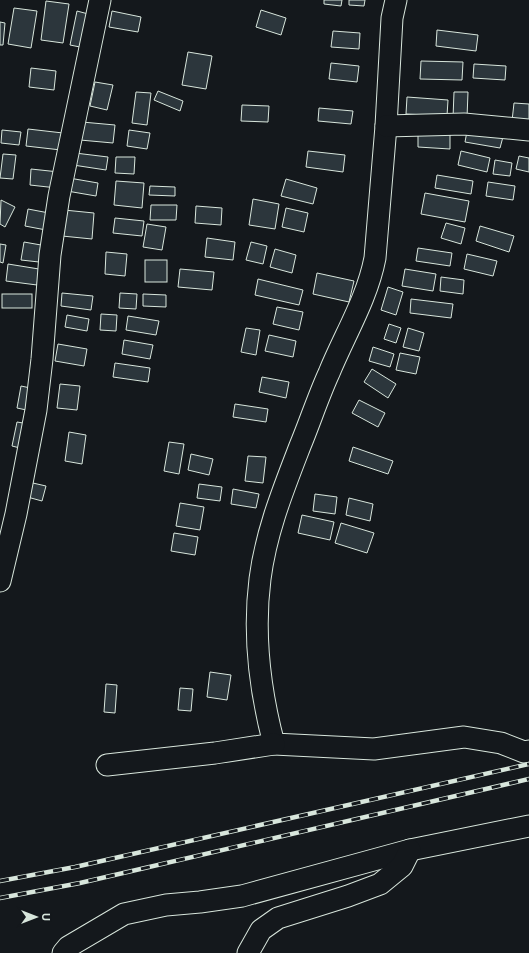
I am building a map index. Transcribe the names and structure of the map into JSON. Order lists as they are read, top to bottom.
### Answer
{
  "north": "right"
}
